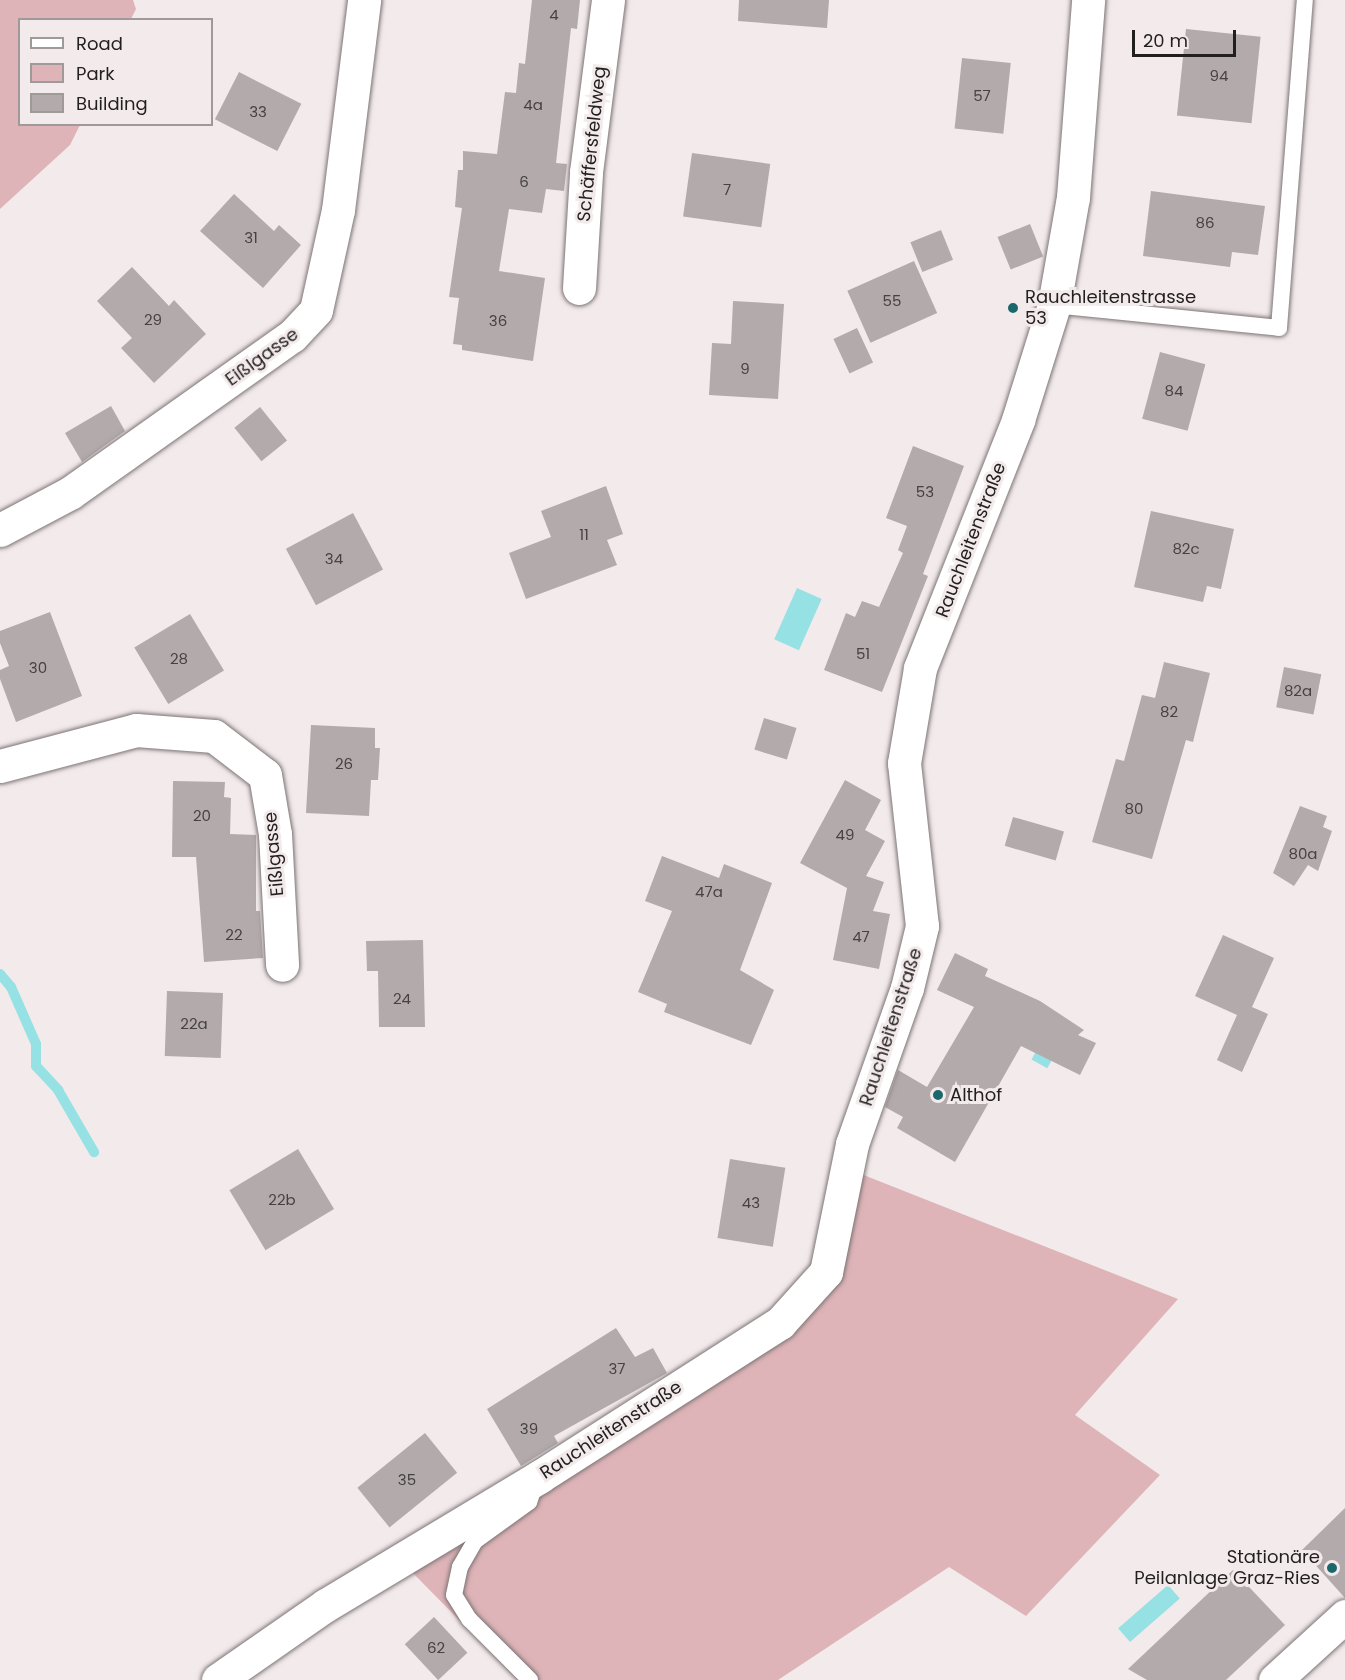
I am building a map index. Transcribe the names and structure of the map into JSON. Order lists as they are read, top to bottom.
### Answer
{
  "streets": {
    "street": ["Schäffersfeldweg", "Eißlgasse", "Rauchleitenstraße"]
  },
  "places": ["Rauchleitenstrasse 53", "Althof", "Stationäre Peilanlage Graz-Ries"],
  "house_numbers": [
    "4",
    "94",
    "57",
    "4a",
    "33",
    "6",
    "7",
    "86",
    "31",
    "55",
    "29",
    "36",
    "9",
    "84",
    "53",
    "11",
    "82c",
    "34",
    "51",
    "28",
    "30",
    "82a",
    "82",
    "26",
    "80",
    "20",
    "49",
    "80a",
    "47a",
    "22",
    "47",
    "24",
    "22a",
    "22b",
    "43",
    "37",
    "39",
    "35",
    "62"
  ],
  "legend": ["Road", "Park", "Building"],
  "scale_bar": "20 m"
}
